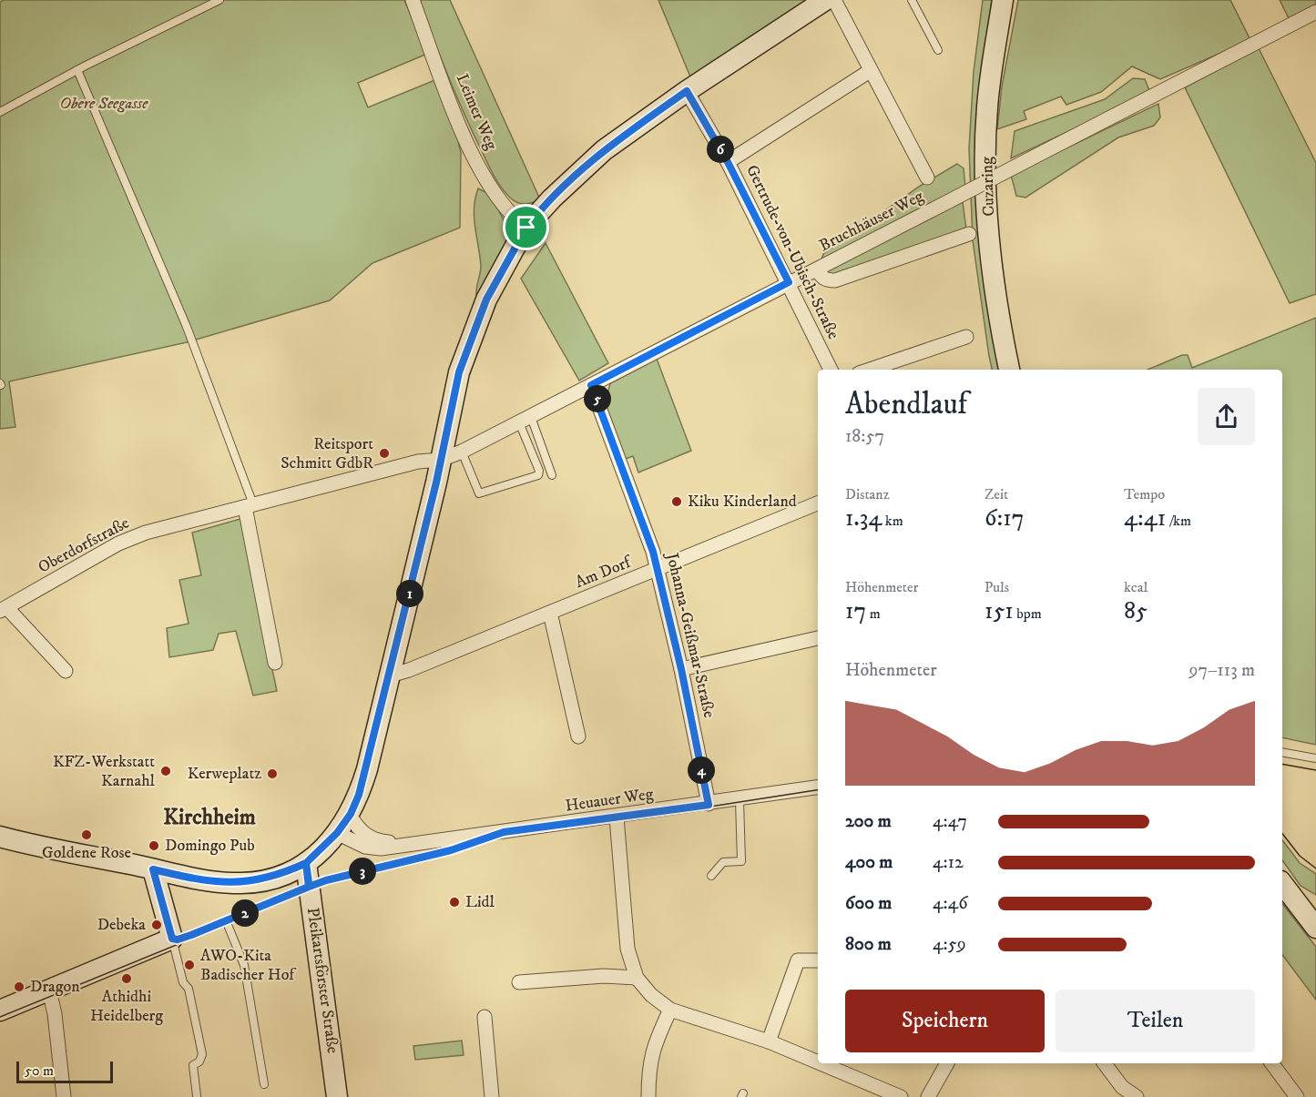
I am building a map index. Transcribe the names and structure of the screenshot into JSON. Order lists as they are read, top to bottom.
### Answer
{
  "streets": {
    "street": [
      "Leimer Weg",
      "Cuzaring",
      "Bruchhäuser Weg",
      "Gertrude-von-Ubisch-Straße",
      "Oberdorfstraße",
      "Am Dorf",
      "Johanna-Geißmar-Straße",
      "Heuauer Weg",
      "Pleikartsförster Straße"
    ]
  },
  "crossings": [
    ["Bruchhäuser Weg", "Gertrude-von-Ubisch-Straße"],
    ["Bruchhäuser Weg", "Oberdorfstraße"],
    ["Bruchhäuser Weg", "Johanna-Geißmar-Straße"],
    ["Am Dorf", "Johanna-Geißmar-Straße"],
    ["Johanna-Geißmar-Straße", "Heuauer Weg"]
  ],
  "districts": ["Kirchheim"],
  "parks": ["Obere Seegasse"],
  "places": [
    "Reitsport Schmitt GdbR",
    "Kiku Kinderland",
    "KFZ-Werkstatt Karnahl",
    "Kerweplatz",
    "Goldene Rose",
    "Domingo Pub",
    "Lidl",
    "Debeka",
    "AWO-Kita Badischer Hof",
    "Athidhi Heidelberg",
    "Dragon"
  ],
  "scale_bar": "50 m",
  "page": {
    "pins": [
      "6",
      "5",
      "1",
      "4",
      "3",
      "2"
    ],
    "heading": ["Abendlauf", "18:57"],
    "stats": [
      ["Distanz", "1.34 km"],
      ["Zeit", "6:17"],
      ["Tempo", "4:41 /km"],
      ["Höhenmeter", "17 m"],
      ["Puls", "151 bpm"],
      ["kcal", "85"]
    ],
    "chart": ["Höhenmeter", "97–113 m"],
    "list": [
      {
        "name": "200 m",
        "note": "4:47"
      },
      {
        "name": "400 m",
        "note": "4:12"
      },
      {
        "name": "600 m",
        "note": "4:46"
      },
      {
        "name": "800 m",
        "note": "4:59"
      }
    ],
    "buttons": ["Speichern", "Teilen"],
    "scale": "50 m"
  }
}
